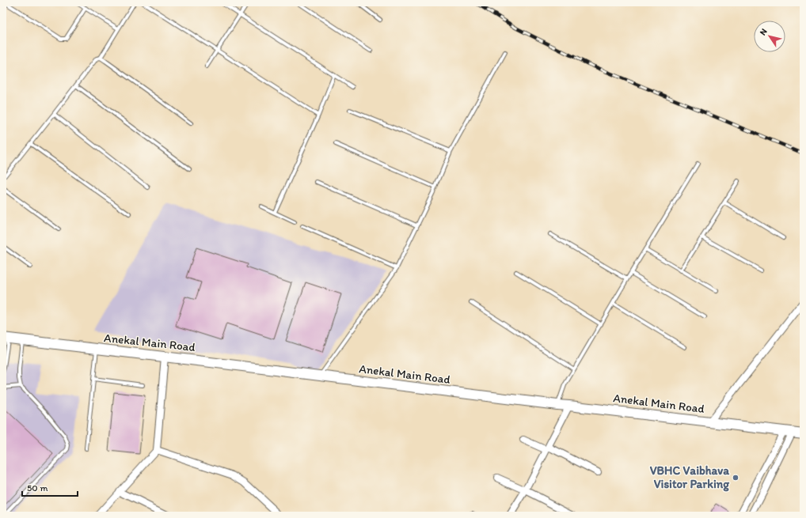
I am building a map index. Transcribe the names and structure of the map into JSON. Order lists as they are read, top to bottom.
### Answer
{
  "streets": {
    "main road": ["Anekal Main Road"]
  },
  "places": ["VBHC Vaibhava Visitor Parking"],
  "scale_bar": "50 m",
  "north": "top left"
}
